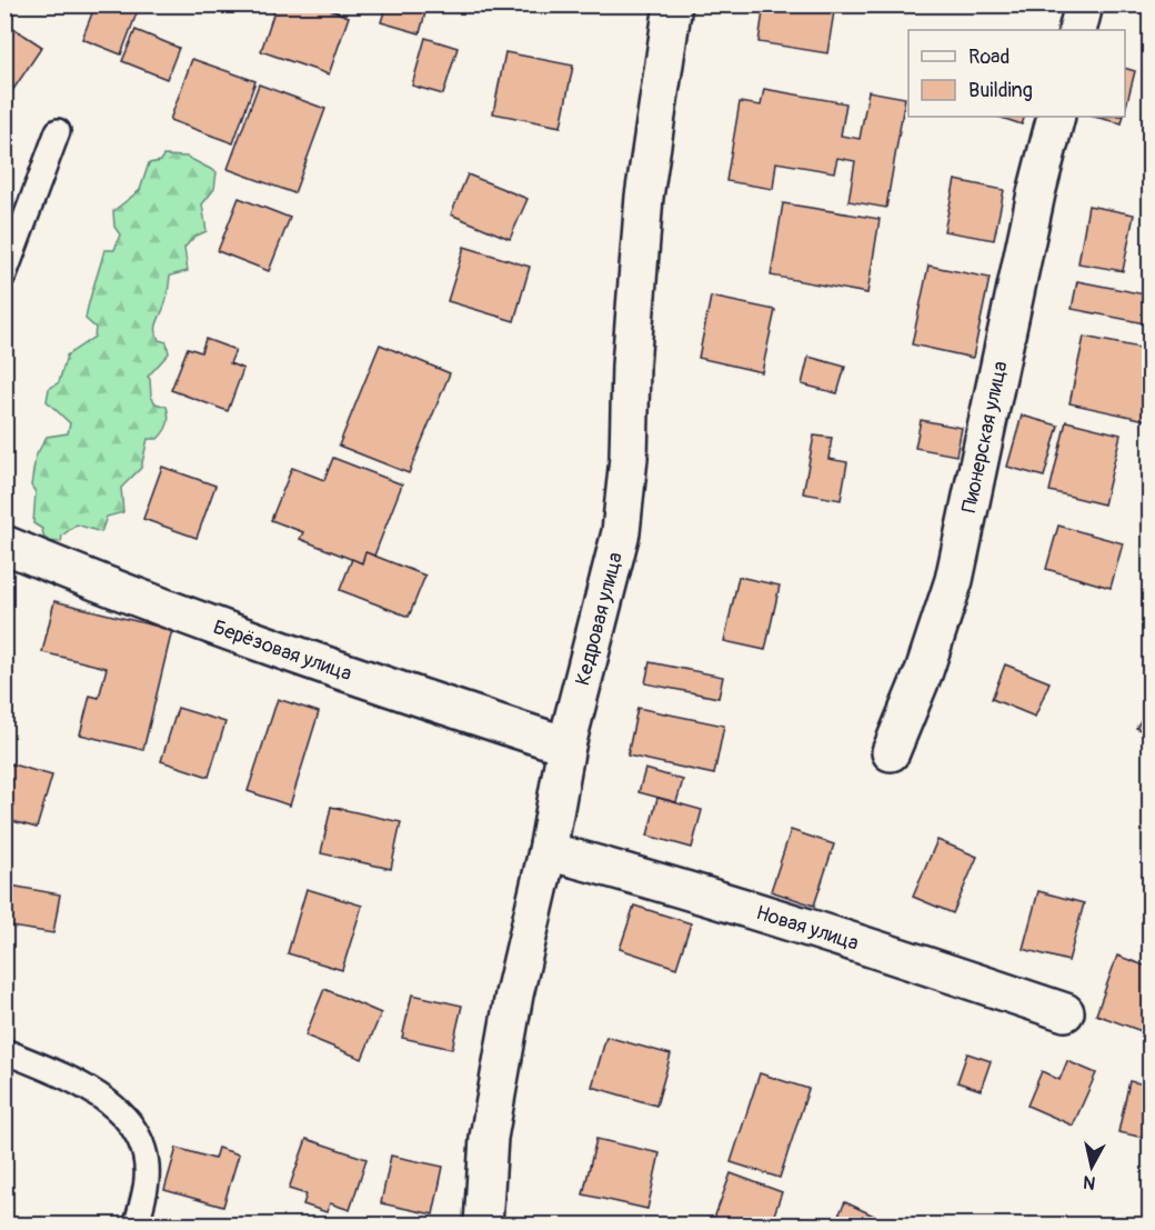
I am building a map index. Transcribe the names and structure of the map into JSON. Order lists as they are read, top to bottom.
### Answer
{
  "streets": {
    "street": [
      "Пионерская улица",
      "Кедровая улица",
      "Берёзовая улица",
      "Новая улица"
    ]
  },
  "crossings": [
    ["Кедровая улица", "Берёзовая улица"],
    ["Кедровая улица", "Новая улица"]
  ],
  "legend": ["Road", "Building"],
  "north": "bottom"
}
